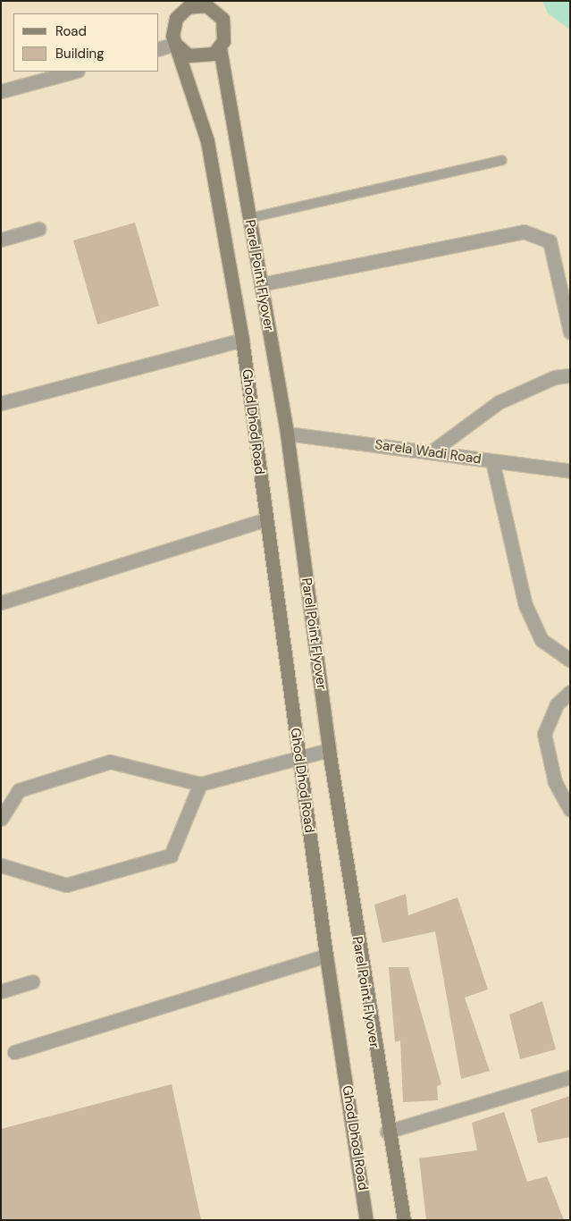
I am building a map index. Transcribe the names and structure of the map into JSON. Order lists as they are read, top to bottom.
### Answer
{
  "streets": {
    "main road": ["Parel Point Flyover", "Ghod Dhod Road"],
    "street": ["Sarela Wadi Road"]
  },
  "crossings": [
    ["Parel Point Flyover", "Ghod Dhod Road"],
    ["Parel Point Flyover", "Sarela Wadi Road"]
  ],
  "legend": ["Road", "Building"]
}
